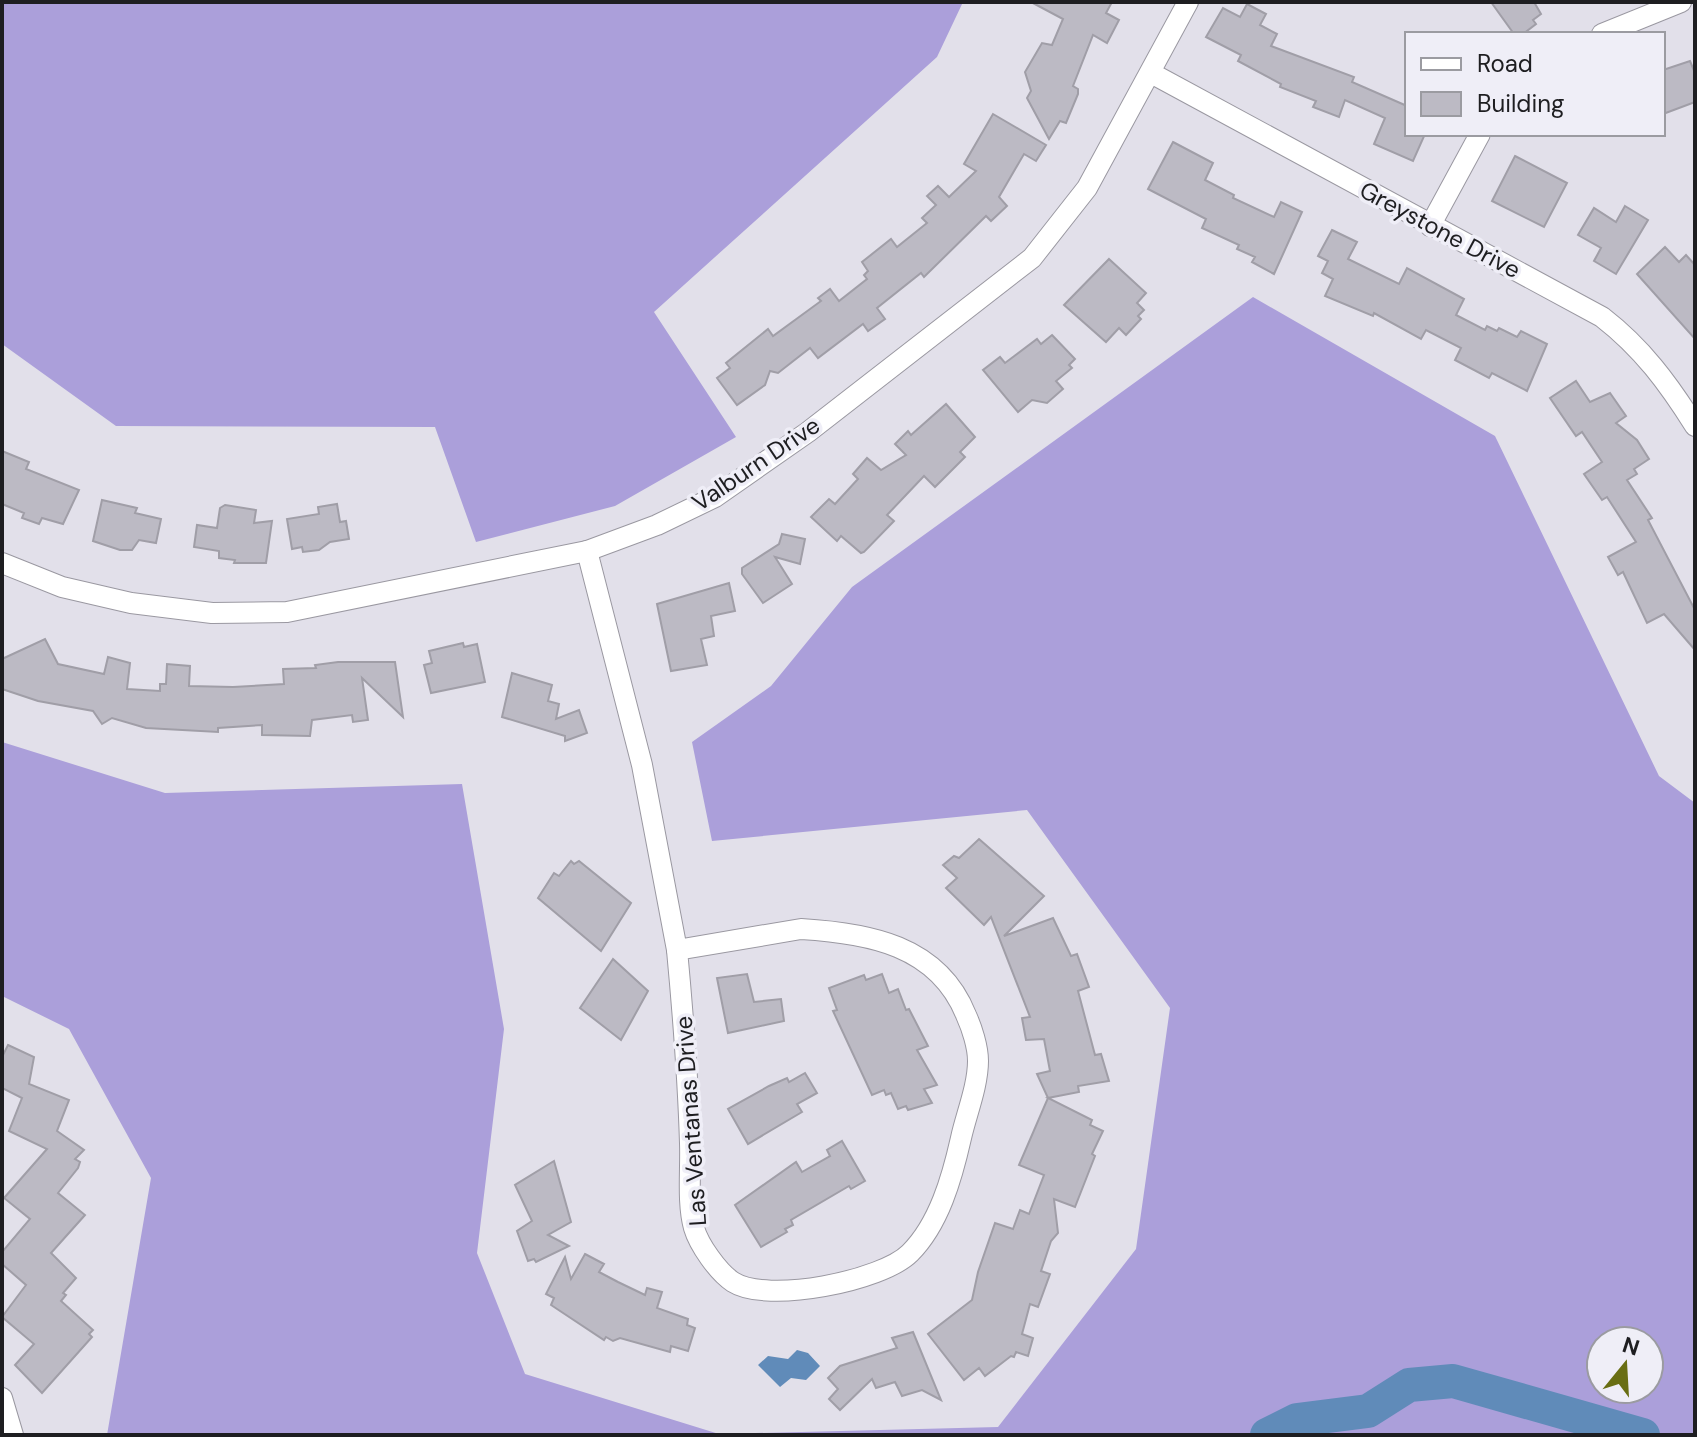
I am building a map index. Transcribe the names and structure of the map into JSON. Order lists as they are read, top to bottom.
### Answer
{
  "streets": {
    "street": ["Greystone Drive", "Valburn Drive", "Las Ventanas Drive"]
  },
  "crossings": [
    ["Greystone Drive", "Valburn Drive"],
    ["Valburn Drive", "Las Ventanas Drive"]
  ],
  "legend": ["Road", "Building"],
  "north": "top"
}
